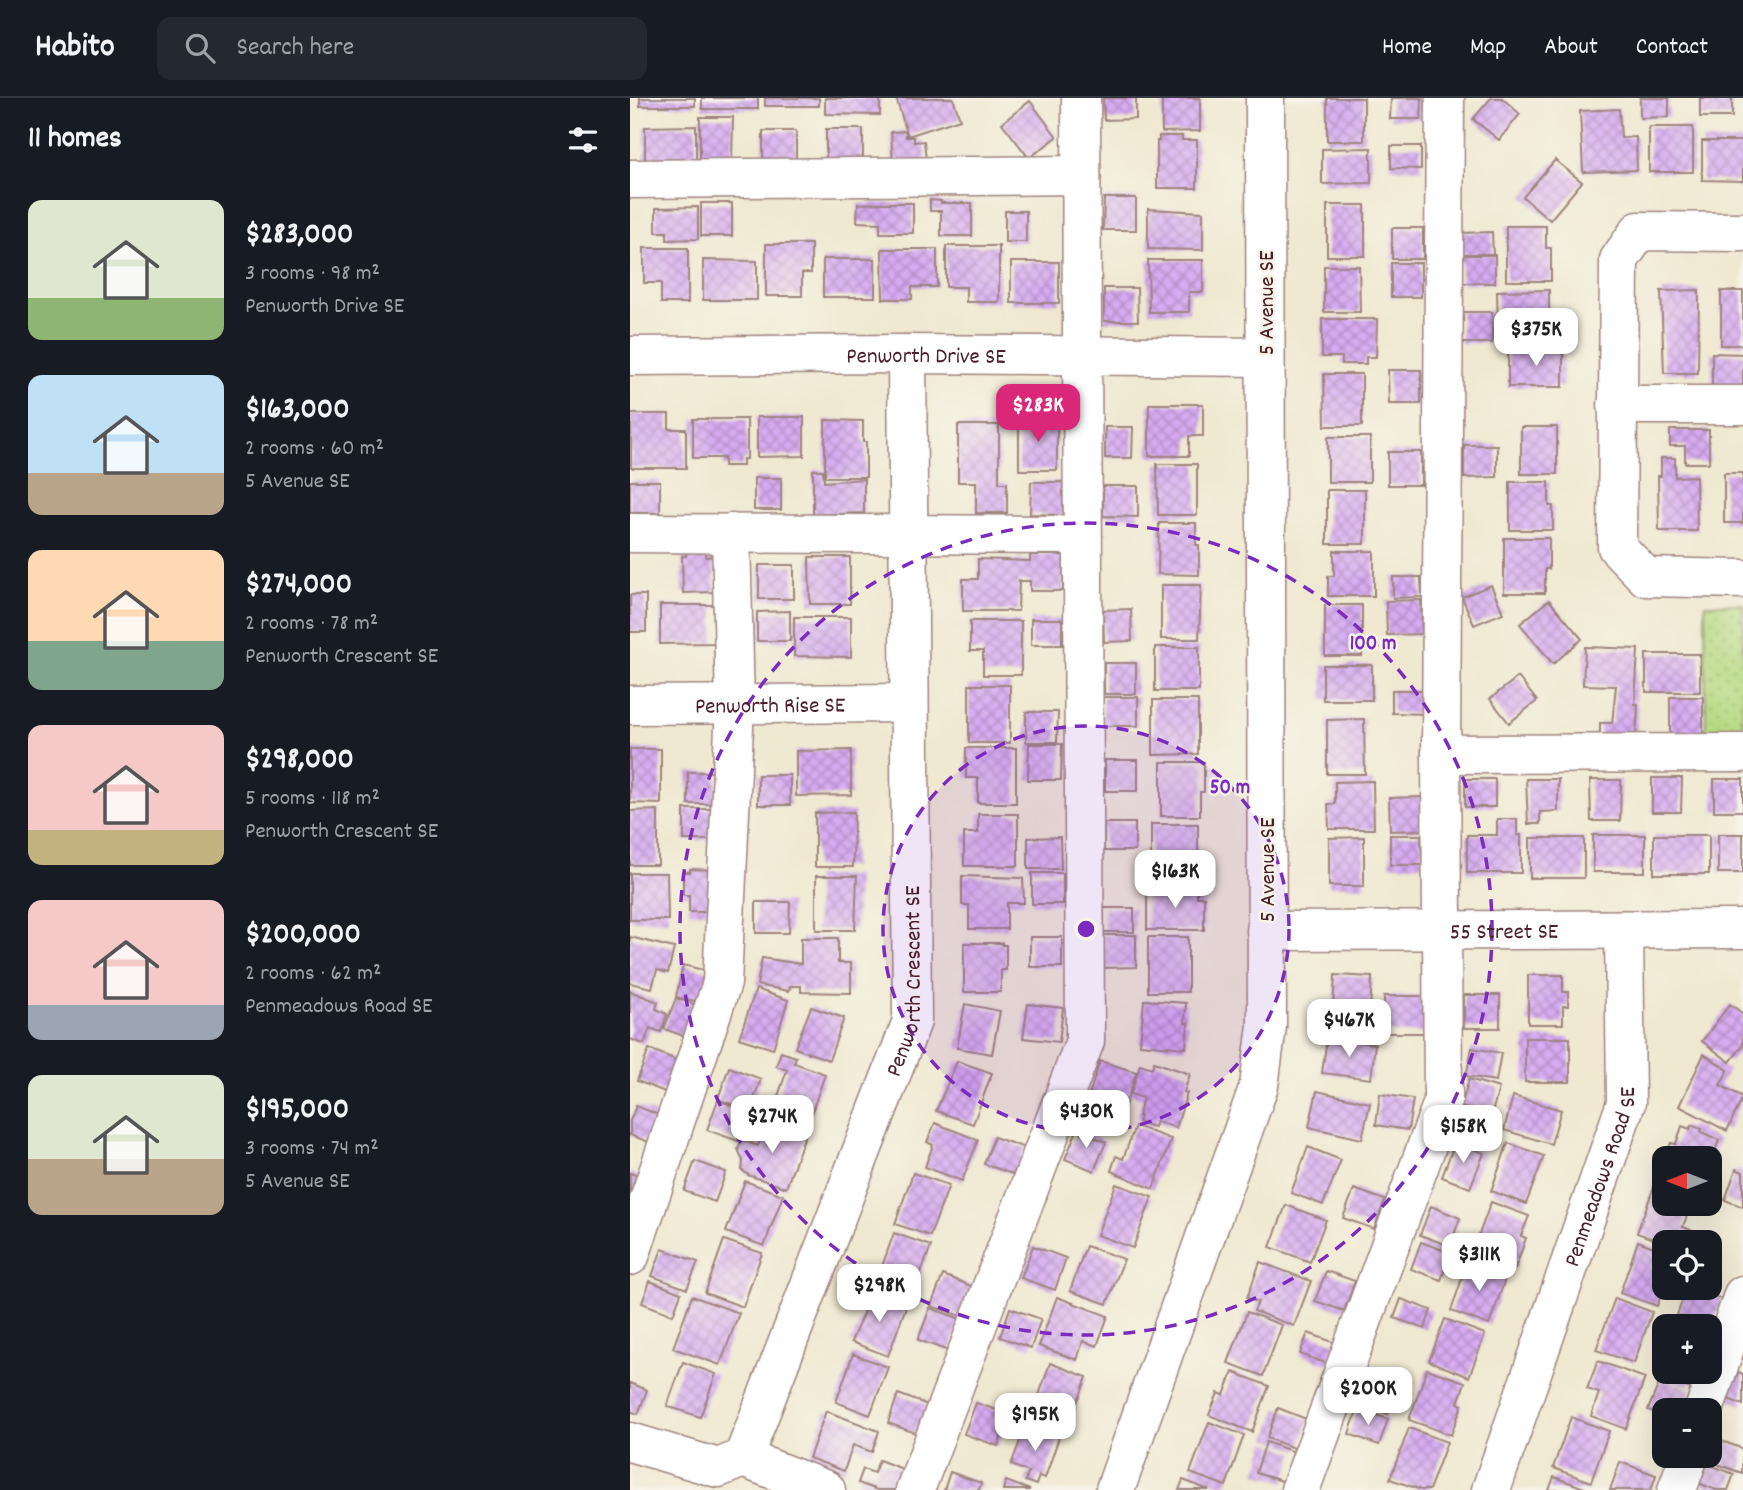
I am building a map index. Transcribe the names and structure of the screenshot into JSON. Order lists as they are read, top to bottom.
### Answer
{
  "streets": {
    "street": [
      "5 Avenue SE",
      "Penworth Drive SE",
      "Penworth Rise SE",
      "55 Street SE",
      "Penworth Crescent SE",
      "Penmeadows Road SE"
    ]
  },
  "crossings": [
    ["5 Avenue SE", "Penworth Drive SE"],
    ["5 Avenue SE", "55 Street SE"],
    ["Penworth Drive SE", "Penworth Crescent SE"],
    ["Penworth Rise SE", "Penworth Crescent SE"],
    ["55 Street SE", "Penmeadows Road SE"]
  ],
  "north": "left",
  "page": {
    "header": "Habito",
    "search": "Search here",
    "nav": [
      "Home",
      "Map",
      "About",
      "Contact"
    ],
    "heading": "11 homes",
    "list": [
      {
        "name": "$283,000",
        "note": "3 rooms · 98 m² · Penworth Drive SE"
      },
      {
        "name": "$163,000",
        "note": "2 rooms · 60 m² · 5 Avenue SE"
      },
      {
        "name": "$274,000",
        "note": "2 rooms · 78 m² · Penworth Crescent SE"
      },
      {
        "name": "$298,000",
        "note": "5 rooms · 118 m² · Penworth Crescent SE"
      },
      {
        "name": "$200,000",
        "note": "2 rooms · 62 m² · Penmeadows Road SE"
      },
      {
        "name": "$195,000",
        "note": "3 rooms · 74 m² · 5 Avenue SE"
      }
    ],
    "price": [
      "$375K",
      "$283K",
      "$163K",
      "$467K",
      "$430K",
      "$274K",
      "$158K",
      "$311K",
      "$298K",
      "$200K",
      "$195K"
    ],
    "map_buttons": ["+", "−"]
  },
  "rings": ["100 m", "50 m"]
}
